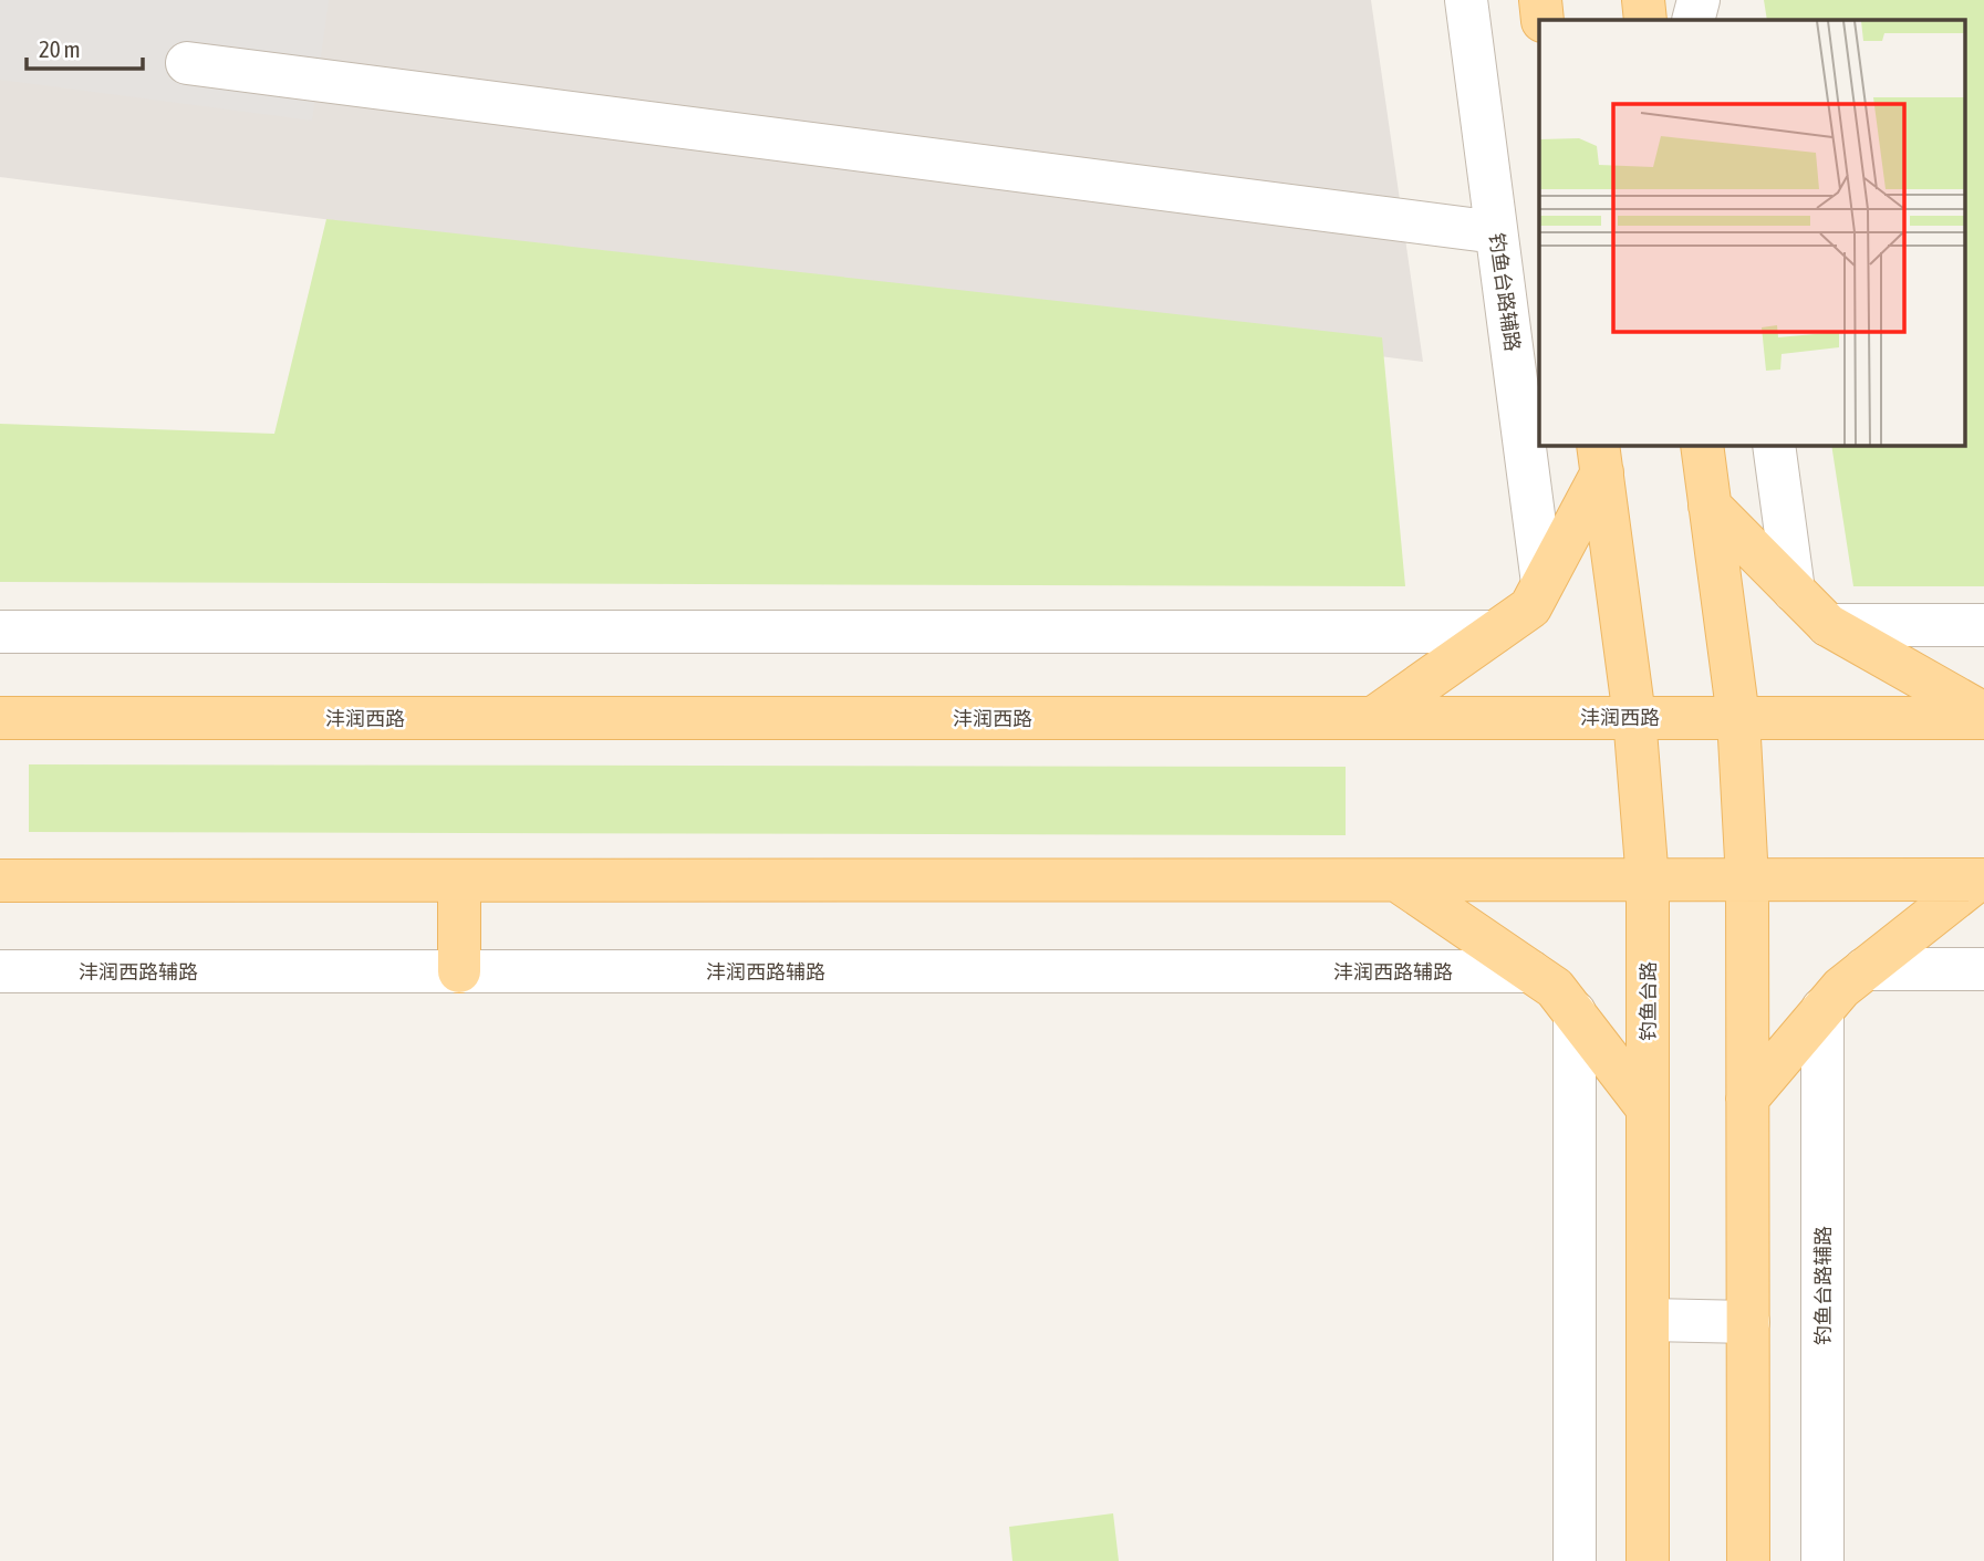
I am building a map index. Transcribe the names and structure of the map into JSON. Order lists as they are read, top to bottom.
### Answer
{
  "streets": {
    "main road": ["沣润西路", "钓鱼台路"],
    "street": ["钓鱼台路辅路", "沣润西路辅路"]
  },
  "crossings": [
    ["沣润西路", "钓鱼台路"]
  ],
  "scale_bar": "20 m"
}
